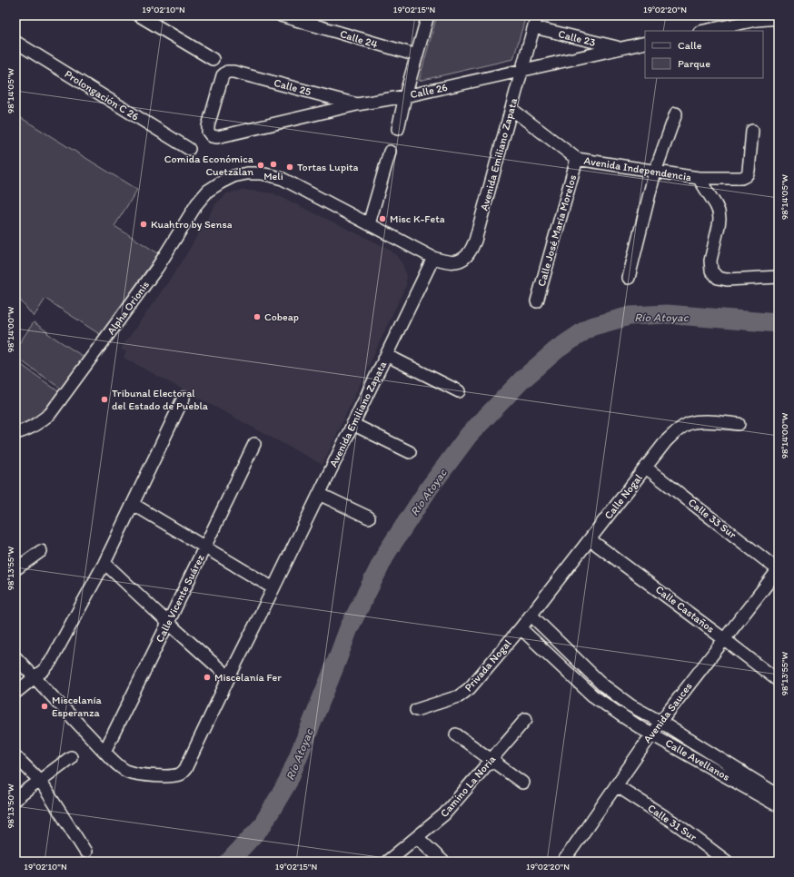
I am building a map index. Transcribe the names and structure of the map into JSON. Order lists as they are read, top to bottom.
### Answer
{
  "streets": {
    "street": [
      "Calle 23",
      "Calle 24",
      "Calle 25",
      "Calle 26",
      "Prolongación C 26",
      "Avenida Emiliano Zapata",
      "Avenida Independencia",
      "Calle José María Morelos",
      "Alpha Orionis",
      "Calle Nogal",
      "Calle 33 Sur",
      "Calle Vicente Suárez",
      "Calle Castaños",
      "Privada Nogal",
      "Avenida Sauces",
      "Calle Avellanos",
      "Camino La Noria",
      "Calle 31 Sur"
    ]
  },
  "crossings": [
    ["Calle 23", "Calle 26"],
    ["Calle 23", "Avenida Emiliano Zapata"],
    ["Calle 25", "Calle 26"],
    ["Calle 26", "Avenida Emiliano Zapata"],
    ["Avenida Emiliano Zapata", "Avenida Independencia"],
    ["Avenida Emiliano Zapata", "Alpha Orionis"],
    ["Avenida Emiliano Zapata", "Calle Vicente Suárez"],
    ["Avenida Independencia", "Calle José María Morelos"],
    ["Calle Nogal", "Calle 33 Sur"],
    ["Calle Nogal", "Calle Castaños"],
    ["Calle Nogal", "Privada Nogal"],
    ["Calle Nogal", "Calle Avellanos"],
    ["Calle 33 Sur", "Avenida Sauces"],
    ["Calle Castaños", "Avenida Sauces"],
    ["Privada Nogal", "Calle Avellanos"],
    ["Avenida Sauces", "Calle Avellanos"],
    ["Avenida Sauces", "Calle 31 Sur"]
  ],
  "water": ["Río Atoyac"],
  "places": [
    "Meli",
    "Comida Económica Cuetzalan",
    "Tortas Lupita",
    "Misc K-Feta",
    "Kuahtro by Sensa",
    "Cobeap",
    "Tribunal Electoral del Estado de Puebla",
    "Miscelanía Fer",
    "Miscelanía Esperanza"
  ],
  "legend": ["Calle", "Parque"],
  "coordinates": [
    "19°02'10\"N",
    "19°02'15\"N",
    "19°02'20\"N",
    "98°14'05\"W",
    "98°14'00\"W",
    "98°13'55\"W",
    "98°13'50\"W"
  ]
}
